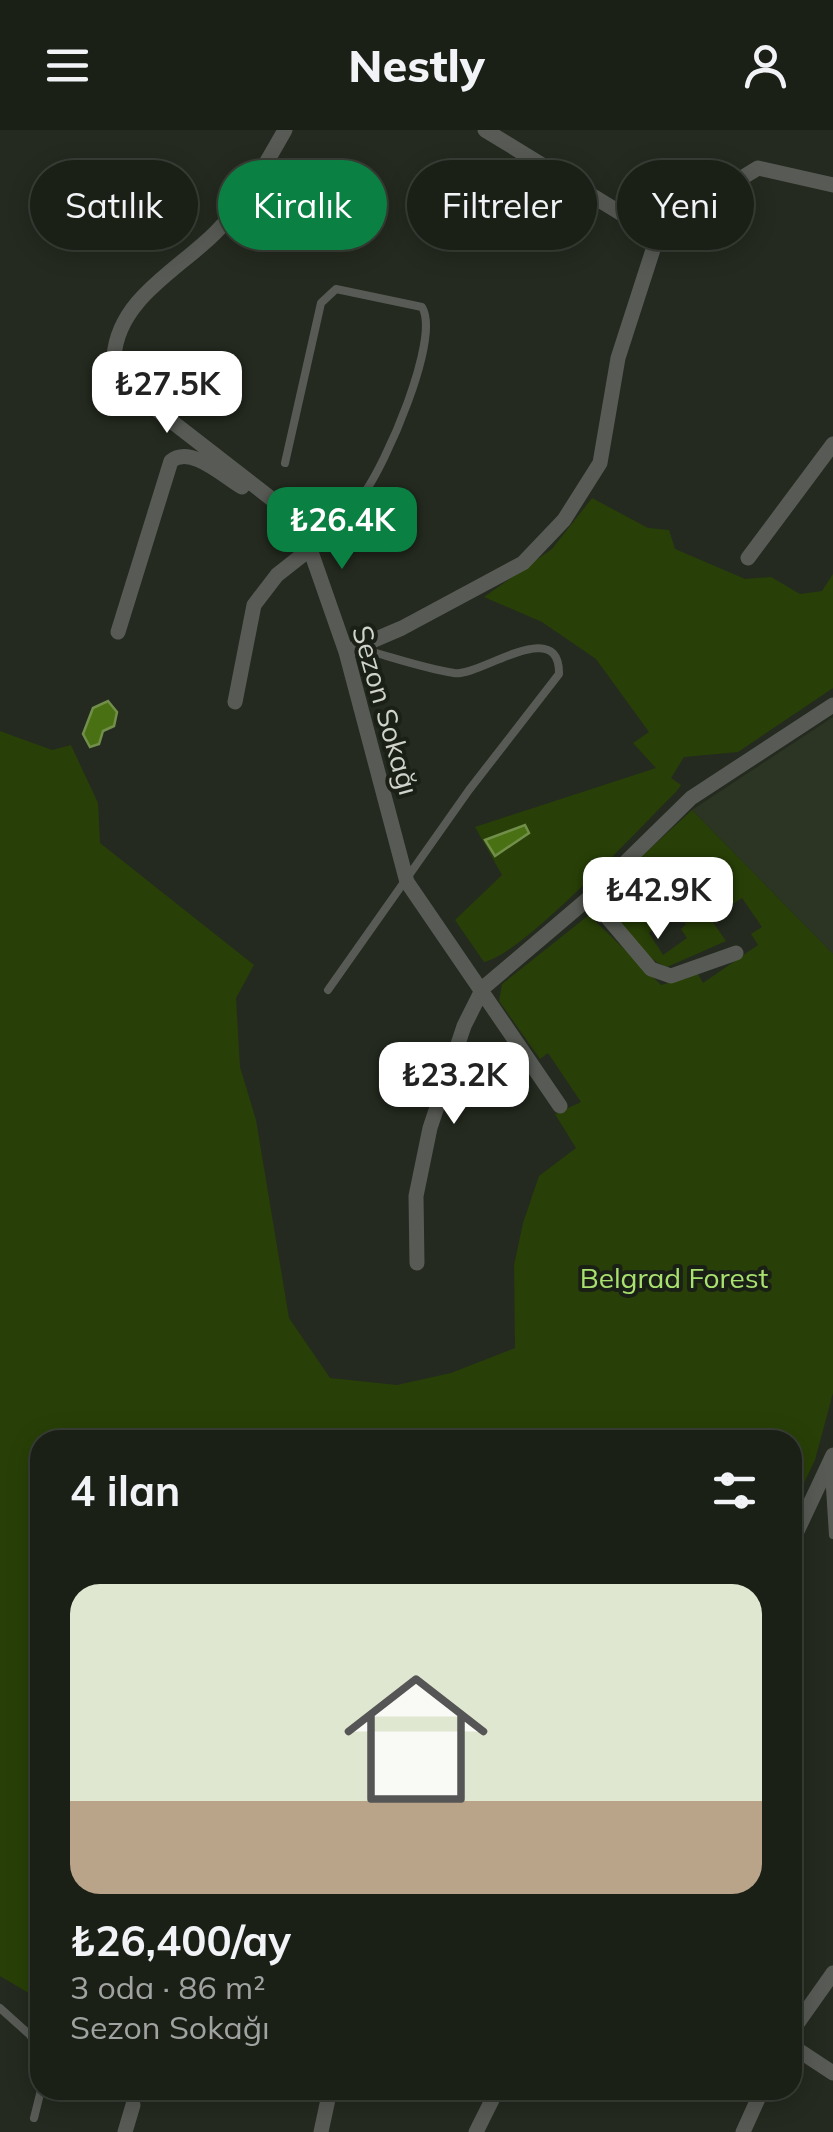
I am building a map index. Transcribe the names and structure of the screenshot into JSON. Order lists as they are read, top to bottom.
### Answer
{
  "streets": {
    "street": ["Sezon Sokağı"]
  },
  "parks": ["Belgrad Forest"],
  "page": {
    "header": "Nestly",
    "chip": [
      "Satılık",
      "Kiralık",
      "Filtreler",
      "Yeni"
    ],
    "price": [
      "₺27.5K",
      "₺26.4K",
      "₺42.9K",
      "₺23.2K"
    ],
    "heading": "4 ilan",
    "list": [
      {
        "name": "₺26,400/ay",
        "note": "3 oda · 86 m² · Sezon Sokağı"
      }
    ]
  }
}
